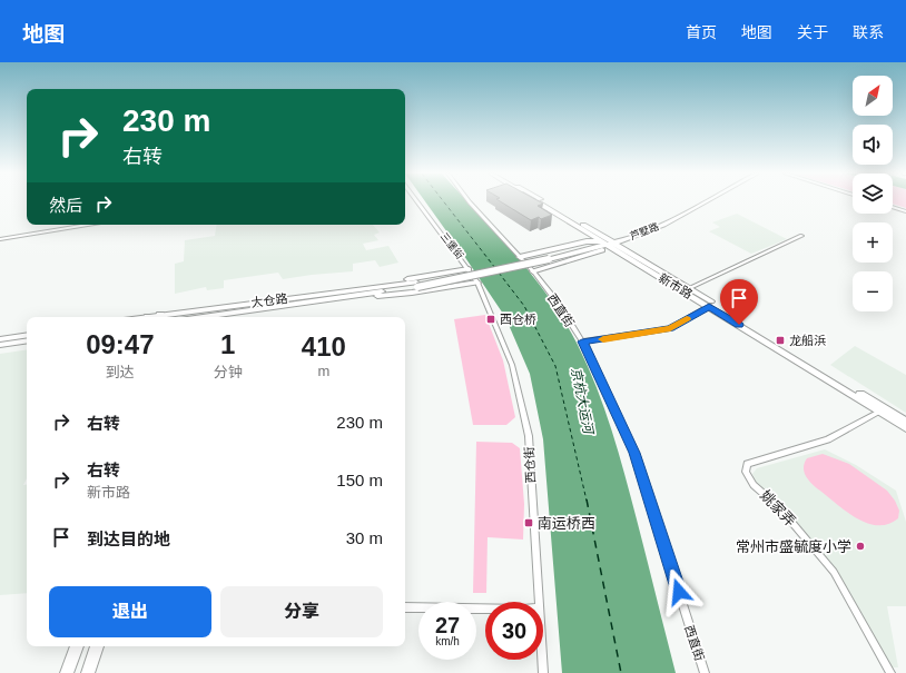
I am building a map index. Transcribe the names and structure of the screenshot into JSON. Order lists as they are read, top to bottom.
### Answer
{
  "streets": {
    "main road": ["芦墅路", "新市路", "大仓路"],
    "street": [
      "三堡街",
      "西直街",
      "西仓街",
      "姚家弄"
    ]
  },
  "crossings": [
    ["芦墅路", "新市路"],
    ["芦墅路", "大仓路"],
    ["三堡街", "西仓街"],
    ["新市路", "姚家弄"]
  ],
  "water": ["京杭大运河"],
  "places": {
    "transit": ["西仓桥", "龙船浜", "南运桥西"],
    "other": ["常州市盛毓度小学"]
  },
  "north": "top right",
  "page": {
    "header": "地图",
    "nav": [
      "首页",
      "地图",
      "关于",
      "联系"
    ],
    "map_buttons": ["+", "−"],
    "turn": ["230 m", "右转"],
    "then": "然后",
    "eta": [
      "09:47",
      "到达",
      "1",
      "分钟",
      "410",
      "m"
    ],
    "list": [
      {
        "name": "右转",
        "value": "230 m"
      },
      {
        "name": "右转",
        "note": "新市路",
        "value": "150 m"
      },
      {
        "name": "到达目的地",
        "value": "30 m"
      }
    ],
    "buttons": ["退出", "分享"],
    "speed": "27 km/h",
    "limit": "30"
  }
}
